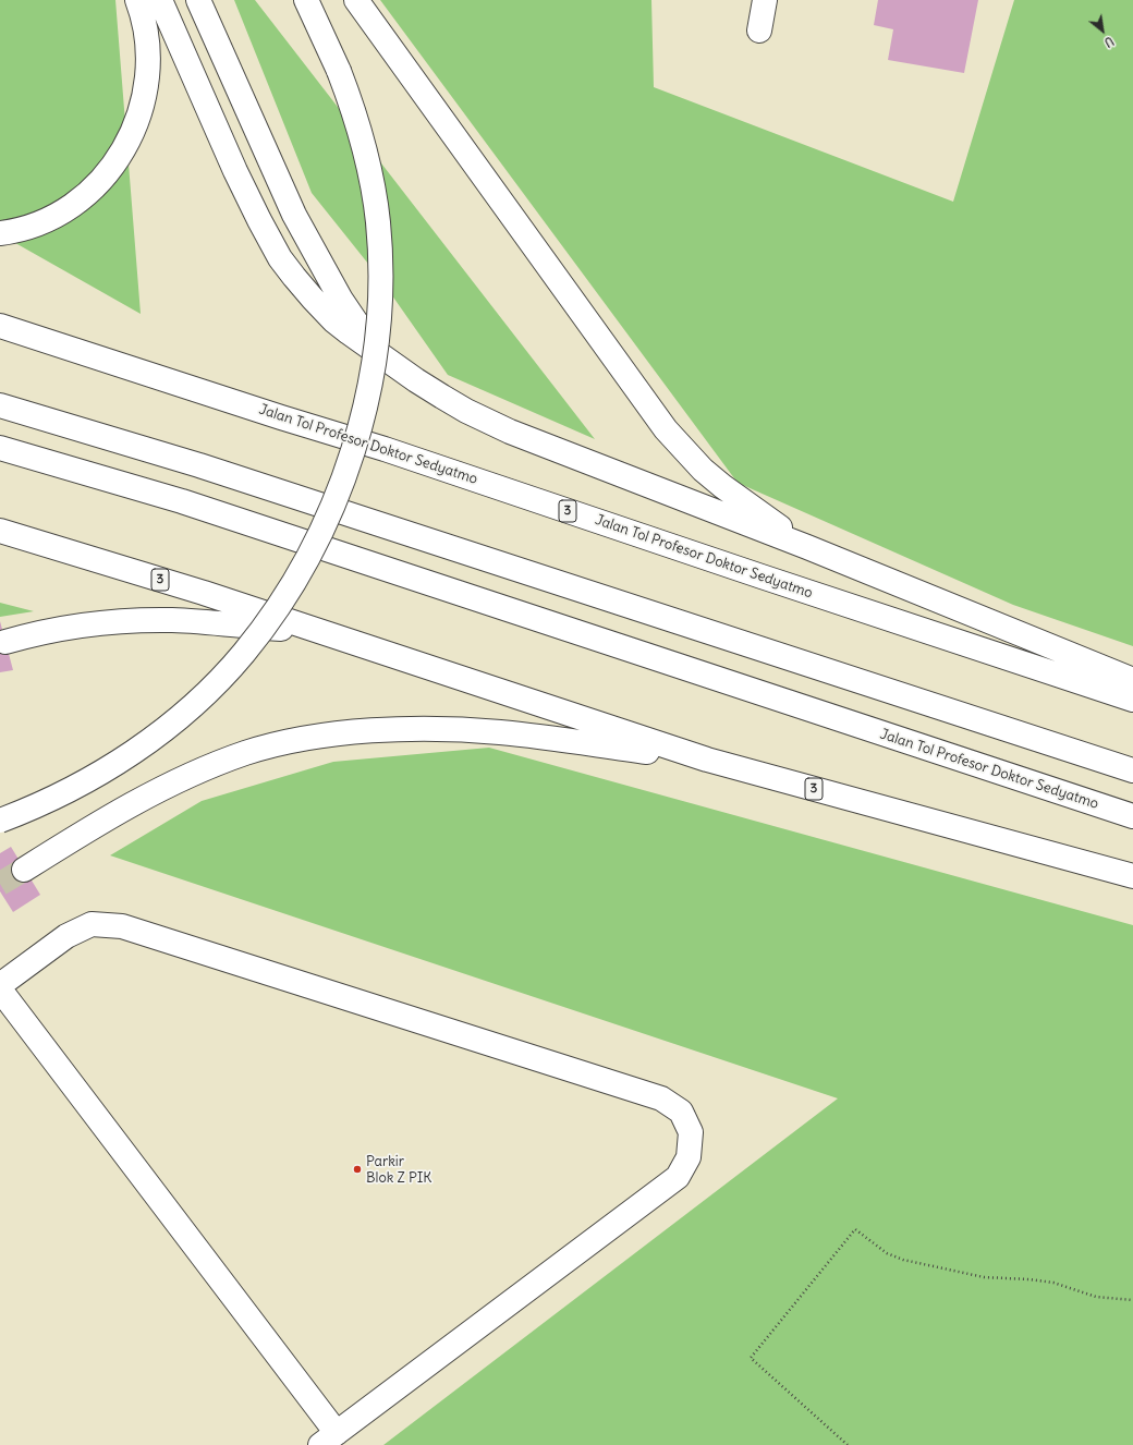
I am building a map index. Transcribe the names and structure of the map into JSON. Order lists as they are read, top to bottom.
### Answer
{
  "streets": {
    "main road": ["Jalan Tol Profesor Doktor Sedyatmo", "3"]
  },
  "places": ["Parkir Blok Z PIK"],
  "north": "bottom right"
}
